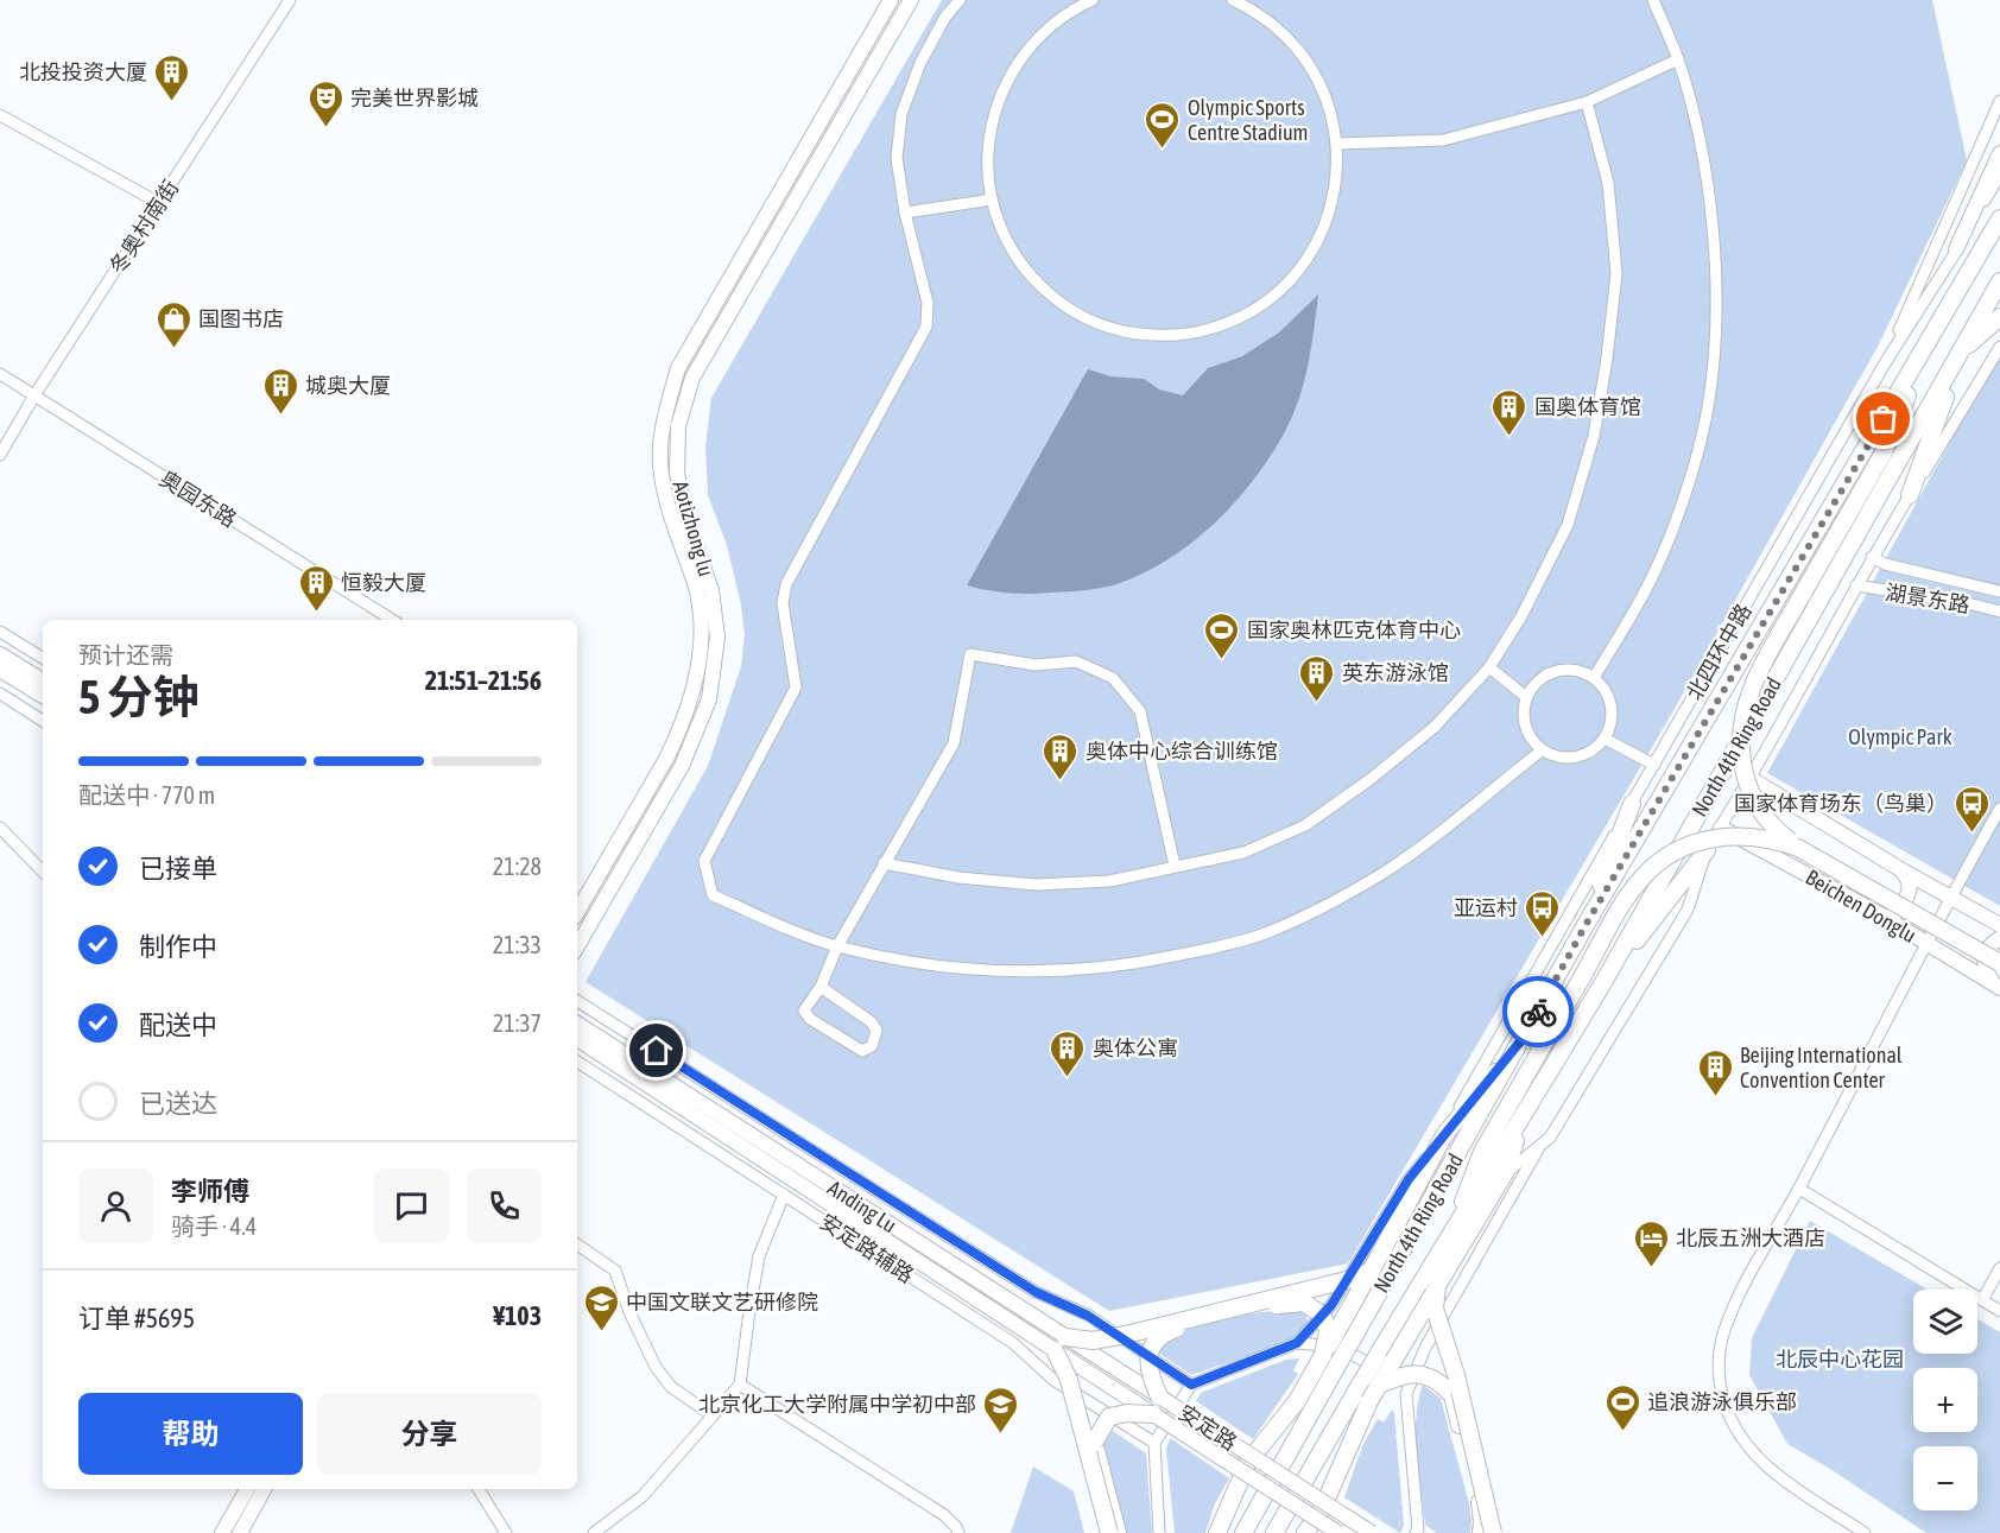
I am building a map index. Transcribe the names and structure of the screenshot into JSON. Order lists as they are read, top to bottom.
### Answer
{
  "streets": {
    "highway": ["North 4th Ring Road"],
    "main road": [
      "Aotizhong lu",
      "Beichen Donglu",
      "Anding Lu",
      "安定路"
    ],
    "street": [
      "冬奥村南街",
      "奥园东路",
      "湖景东路",
      "北四环中路",
      "安定路辅路"
    ]
  },
  "crossings": [
    ["冬奥村南街", "奥园东路"],
    ["Anding Lu", "安定路"]
  ],
  "parks": ["Olympic Park", "北辰中心花园"],
  "places": {
    "building": [
      "北投投资大厦",
      "城奥大厦",
      "国奥体育馆",
      "恒毅大厦",
      "英东游泳馆",
      "奥体中心综合训练馆",
      "奥体公寓",
      "Beijing International Convention Center"
    ],
    "theatre": ["完美世界影城"],
    "sports": ["Olympic Sports Centre Stadium", "国家奥林匹克体育中心", "追浪游泳俱乐部"],
    "shop": ["国图书店"],
    "bus stop": ["国家体育场东（鸟巢）", "亚运村"],
    "hotel": ["北辰五洲大酒店"],
    "school or university": ["中国文联文艺研修院", "北京化工大学附属中学初中部"]
  },
  "page": {
    "heading": ["5 分钟", "预计还需", "21:51–21:56"],
    "panel": [
      "李师傅",
      "骑手 · 4.4",
      "订单 #5695",
      "¥103"
    ],
    "bar": "配送中 · 770 m",
    "list": [
      ["已接单", "21:28"],
      ["制作中", "21:33"],
      ["配送中", "21:37"],
      "已送达"
    ],
    "map_buttons": ["+", "−"],
    "buttons": ["帮助", "分享"]
  }
}
